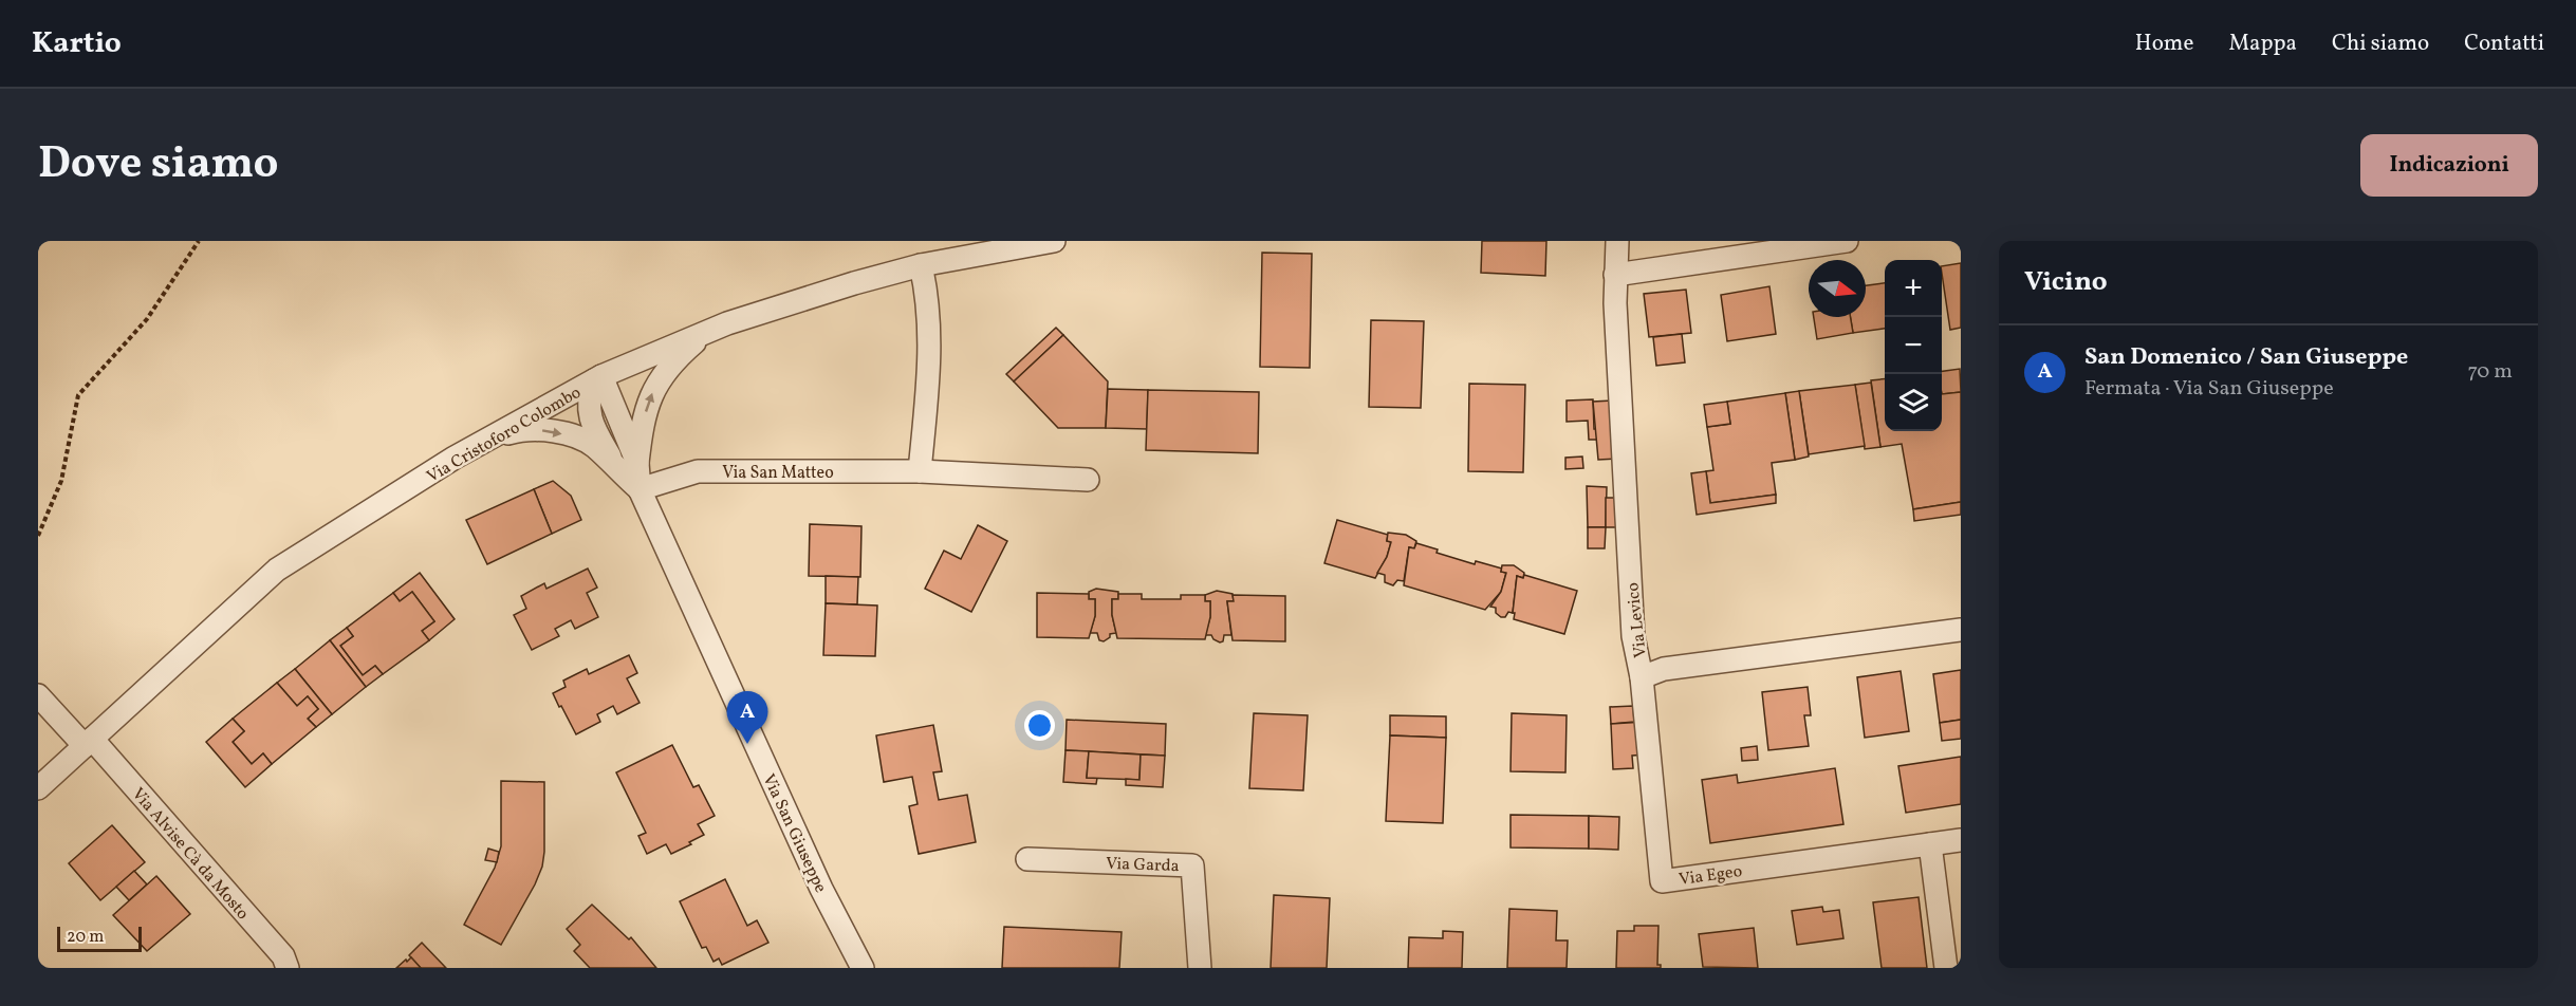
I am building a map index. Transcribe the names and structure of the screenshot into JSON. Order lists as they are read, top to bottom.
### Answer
{
  "streets": {
    "street": [
      "Via Cristoforo Colombo",
      "Via San Matteo",
      "Via Levico",
      "Via San Giuseppe",
      "Via Alvise Cà da Mosto",
      "Via Garda",
      "Via Egeo"
    ]
  },
  "crossings": [
    ["Via Cristoforo Colombo", "Via San Giuseppe"],
    ["Via Cristoforo Colombo", "Via Alvise Cà da Mosto"],
    ["Via San Matteo", "Via San Giuseppe"],
    ["Via Levico", "Via Egeo"]
  ],
  "scale_bar": "20 m",
  "north": "right",
  "page": {
    "header": "Kartio",
    "nav": [
      "Home",
      "Mappa",
      "Chi siamo",
      "Contatti"
    ],
    "title": "Dove siamo",
    "buttons": "Indicazioni",
    "heading": "Vicino",
    "map_buttons": ["+", "−"],
    "list": [
      {
        "mark": "A",
        "name": "San Domenico / San Giuseppe",
        "note": "Fermata · Via San Giuseppe",
        "value": "70 m"
      }
    ],
    "pins": "A",
    "scale": "20 m"
  }
}
